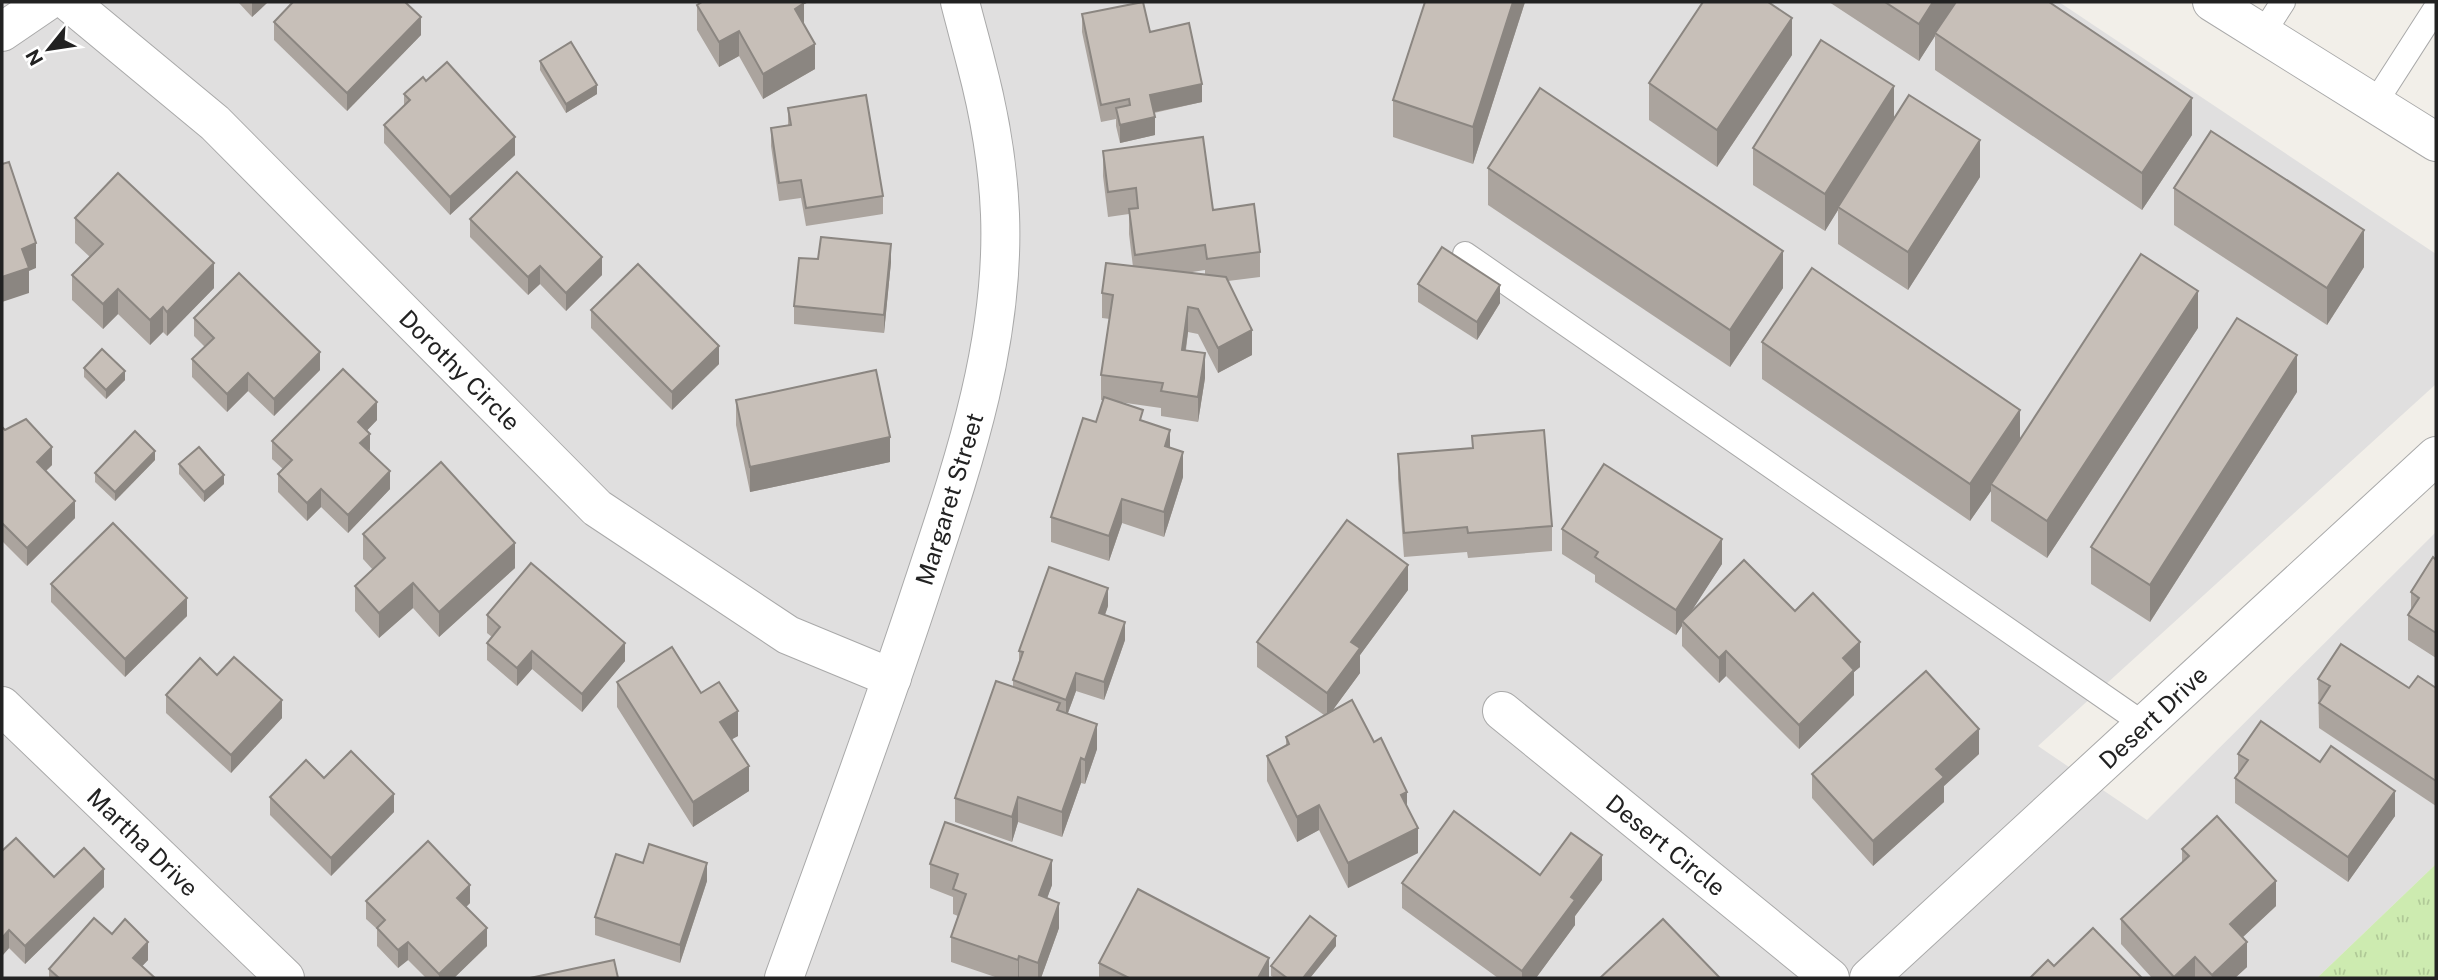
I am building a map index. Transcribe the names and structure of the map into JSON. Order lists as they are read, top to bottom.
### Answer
{
  "streets": {
    "street": [
      "Dorothy Circle",
      "Margaret Street",
      "Desert Drive",
      "Martha Drive",
      "Desert Circle"
    ]
  },
  "crossings": [
    ["Dorothy Circle", "Margaret Street"]
  ],
  "north": "bottom left"
}
